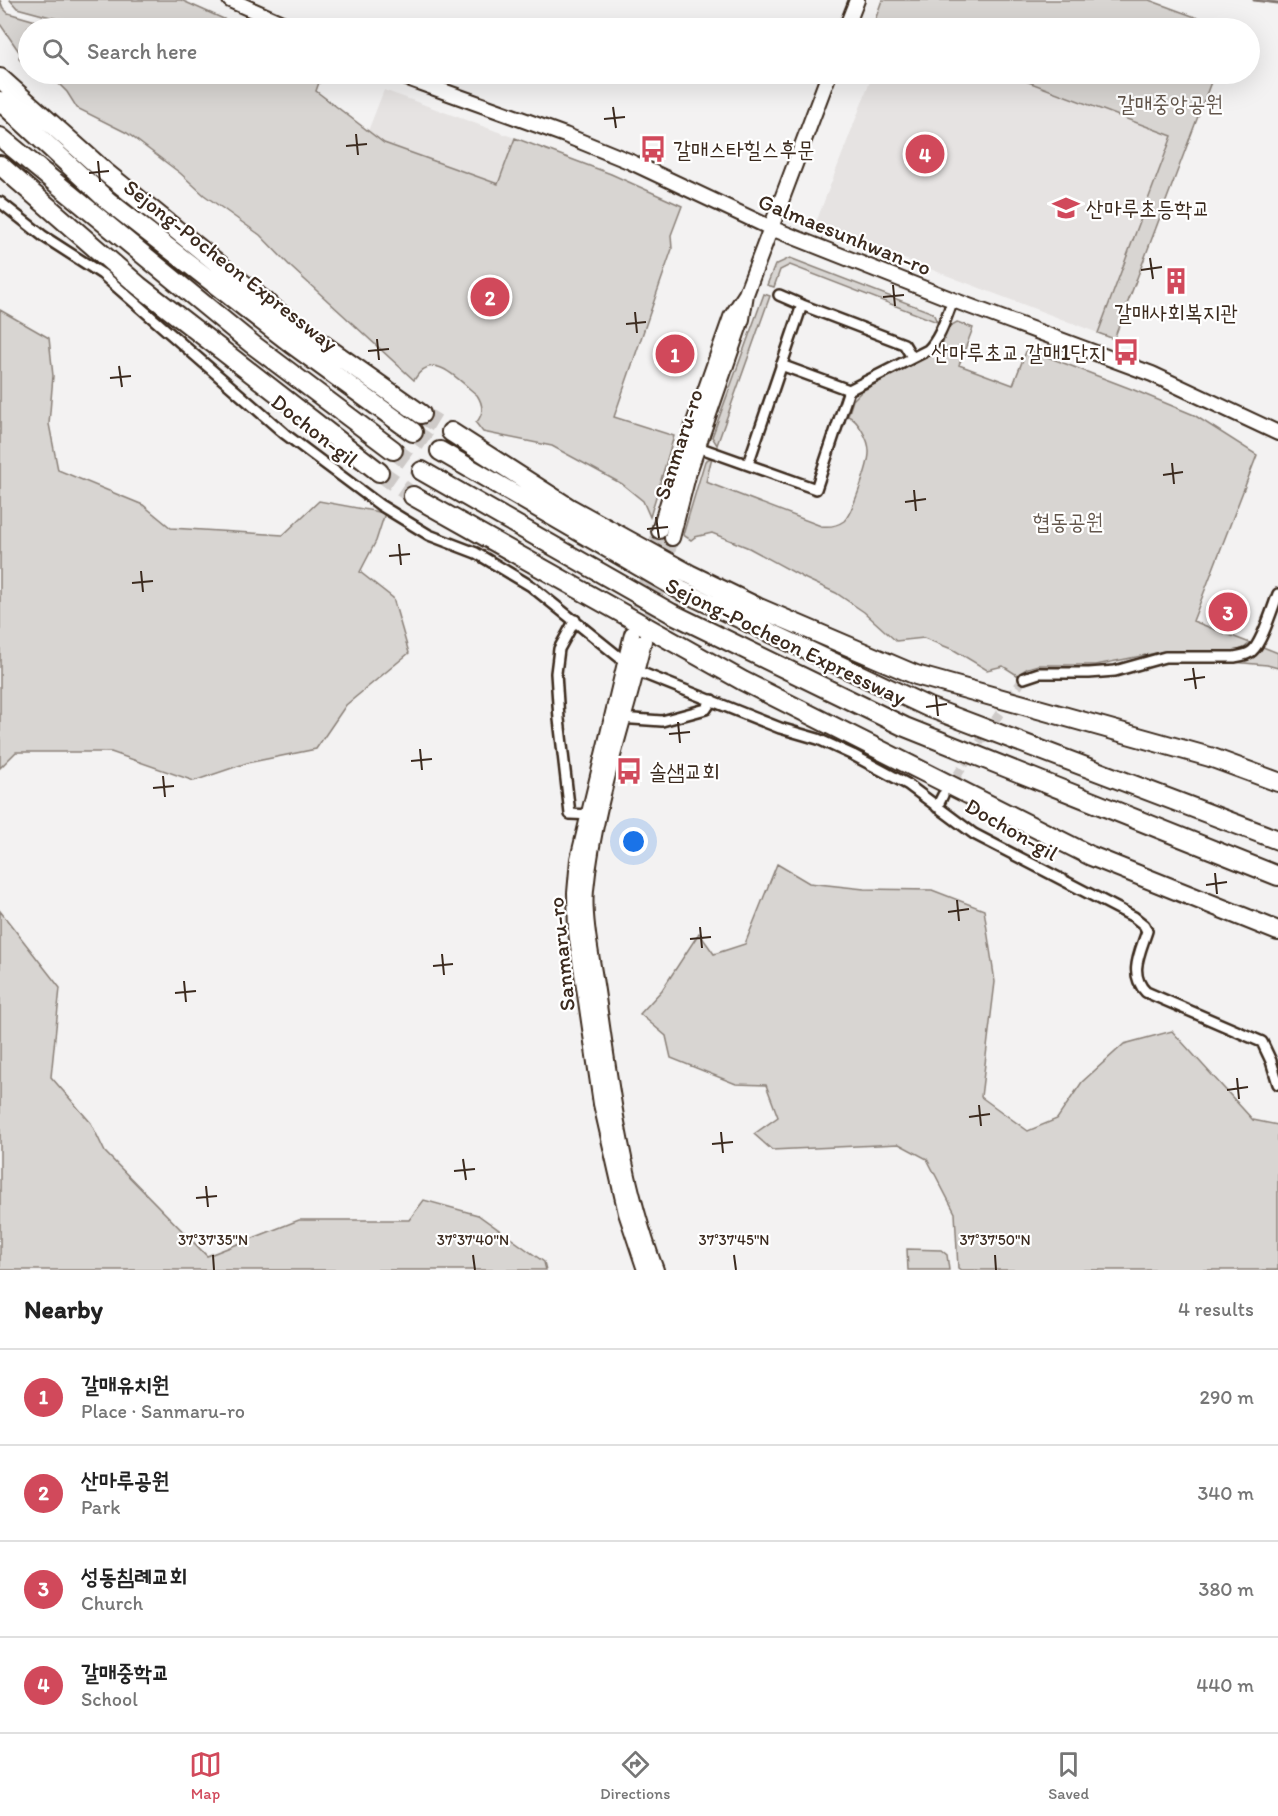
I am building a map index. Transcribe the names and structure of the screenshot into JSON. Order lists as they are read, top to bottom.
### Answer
{
  "streets": {
    "highway": ["Sejong-Pocheon Expressway"],
    "street": ["Galmaesunhwan-ro", "Dochon-gil", "Sanmaru-ro"]
  },
  "crossings": [
    ["Galmaesunhwan-ro", "Sanmaru-ro"],
    ["Dochon-gil", "Sanmaru-ro"]
  ],
  "parks": ["갈매중앙공원", "협동공원"],
  "places": {
    "bus stop": ["갈매스타힐스후문", "산마루초교.갈매1단지", "솔샘교회"],
    "school or university": ["산마루초등학교"],
    "building": ["갈매사회복지관"]
  },
  "page": {
    "search": "Search here",
    "pins": [
      "4",
      "2",
      "1",
      "3"
    ],
    "heading": ["Nearby", "4 results"],
    "list": [
      {
        "mark": "1",
        "name": "갈매유치원",
        "note": "Place · Sanmaru-ro",
        "value": "290 m"
      },
      {
        "mark": "2",
        "name": "산마루공원",
        "note": "Park",
        "value": "340 m"
      },
      {
        "mark": "3",
        "name": "성동침례교회",
        "note": "Church",
        "value": "380 m"
      },
      {
        "mark": "4",
        "name": "갈매중학교",
        "note": "School",
        "value": "440 m"
      }
    ],
    "nav": ["Map", "Directions", "Saved"]
  },
  "coordinates": [
    "37°37'35\"N",
    "37°37'40\"N",
    "37°37'45\"N",
    "37°37'50\"N"
  ]
}
